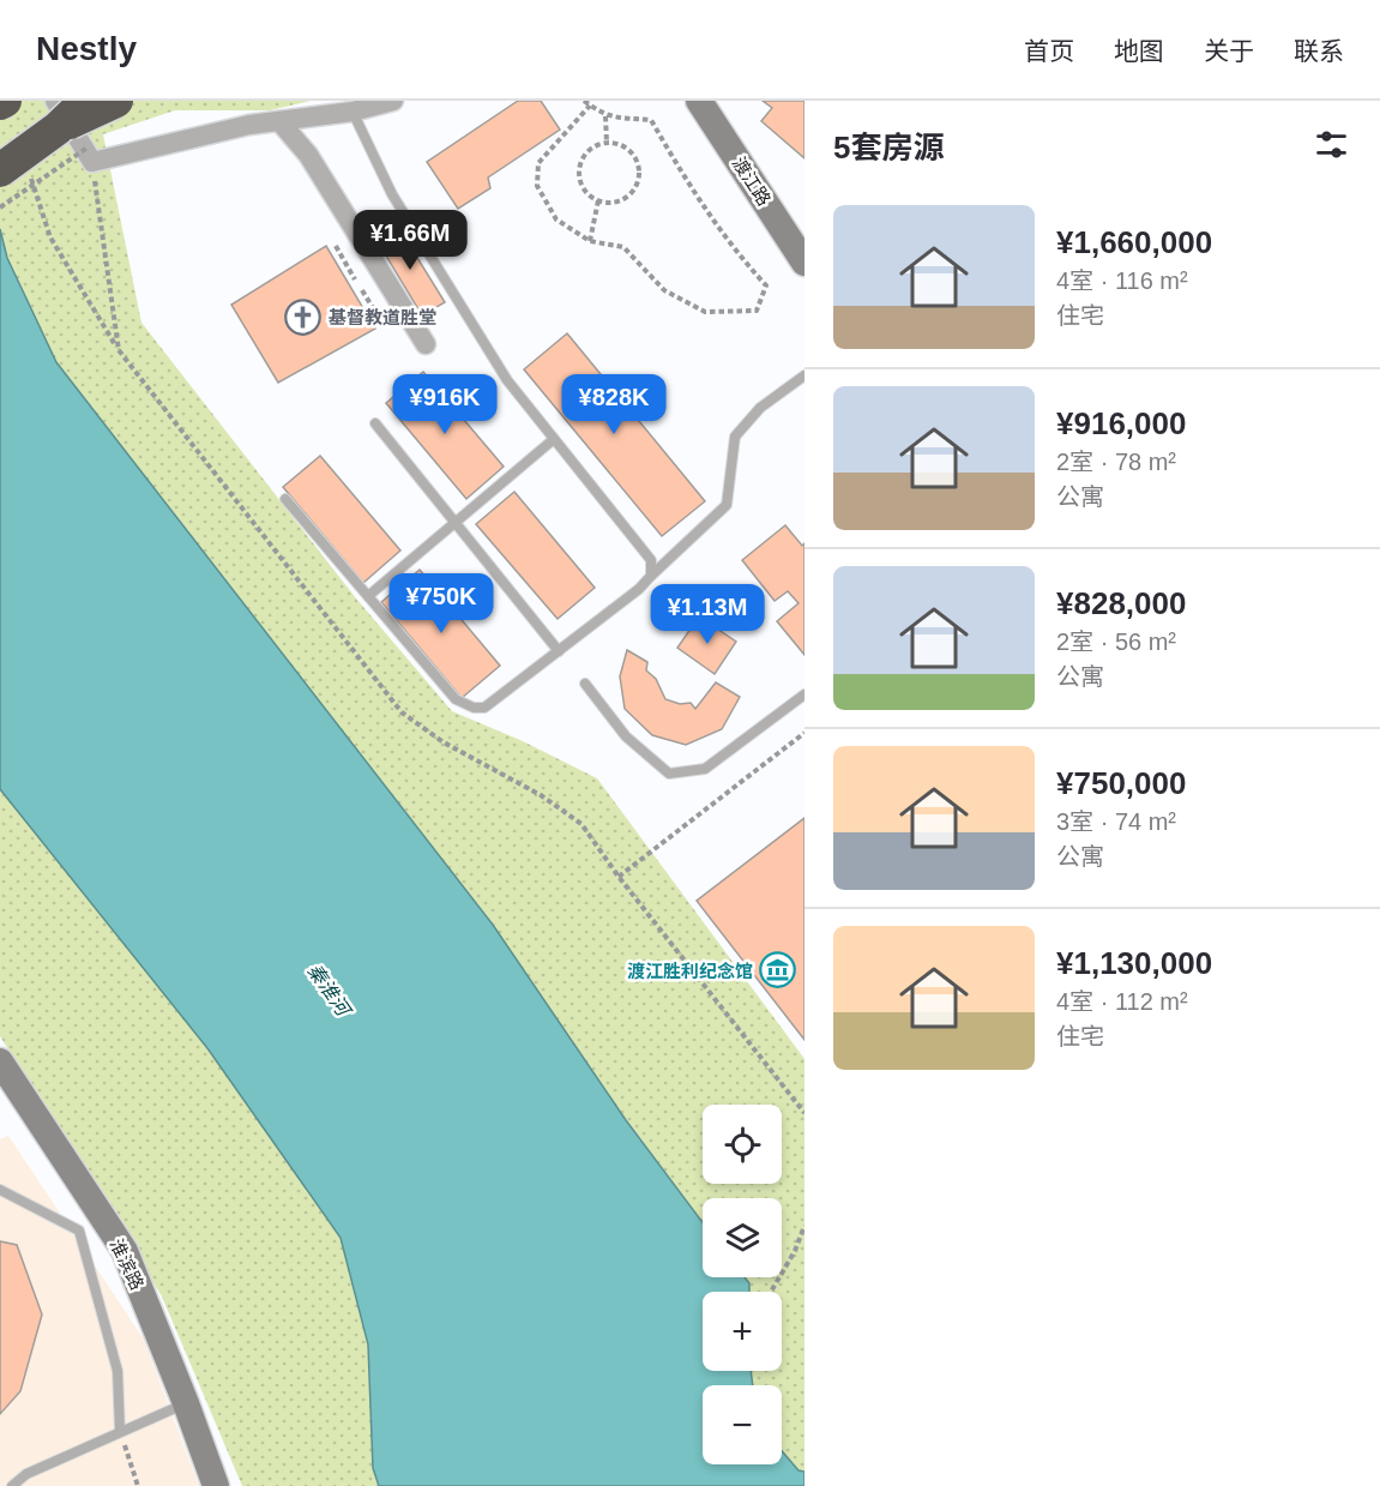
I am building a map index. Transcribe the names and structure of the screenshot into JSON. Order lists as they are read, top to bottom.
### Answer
{
  "streets": {
    "street": ["渡江路", "淮滨路"]
  },
  "water": ["秦淮河"],
  "places": {
    "church": ["基督教道胜堂"],
    "museum": ["渡江胜利纪念馆"]
  },
  "page": {
    "header": "Nestly",
    "nav": [
      "首页",
      "地图",
      "关于",
      "联系"
    ],
    "heading": "5套房源",
    "list": [
      {
        "name": "¥1,660,000",
        "note": "4室 · 116 m² · 住宅"
      },
      {
        "name": "¥916,000",
        "note": "2室 · 78 m² · 公寓"
      },
      {
        "name": "¥828,000",
        "note": "2室 · 56 m² · 公寓"
      },
      {
        "name": "¥750,000",
        "note": "3室 · 74 m² · 公寓"
      },
      {
        "name": "¥1,130,000",
        "note": "4室 · 112 m² · 住宅"
      }
    ],
    "price": [
      "¥1.66M",
      "¥916K",
      "¥828K",
      "¥750K",
      "¥1.13M"
    ],
    "map_buttons": ["+", "−"]
  }
}
